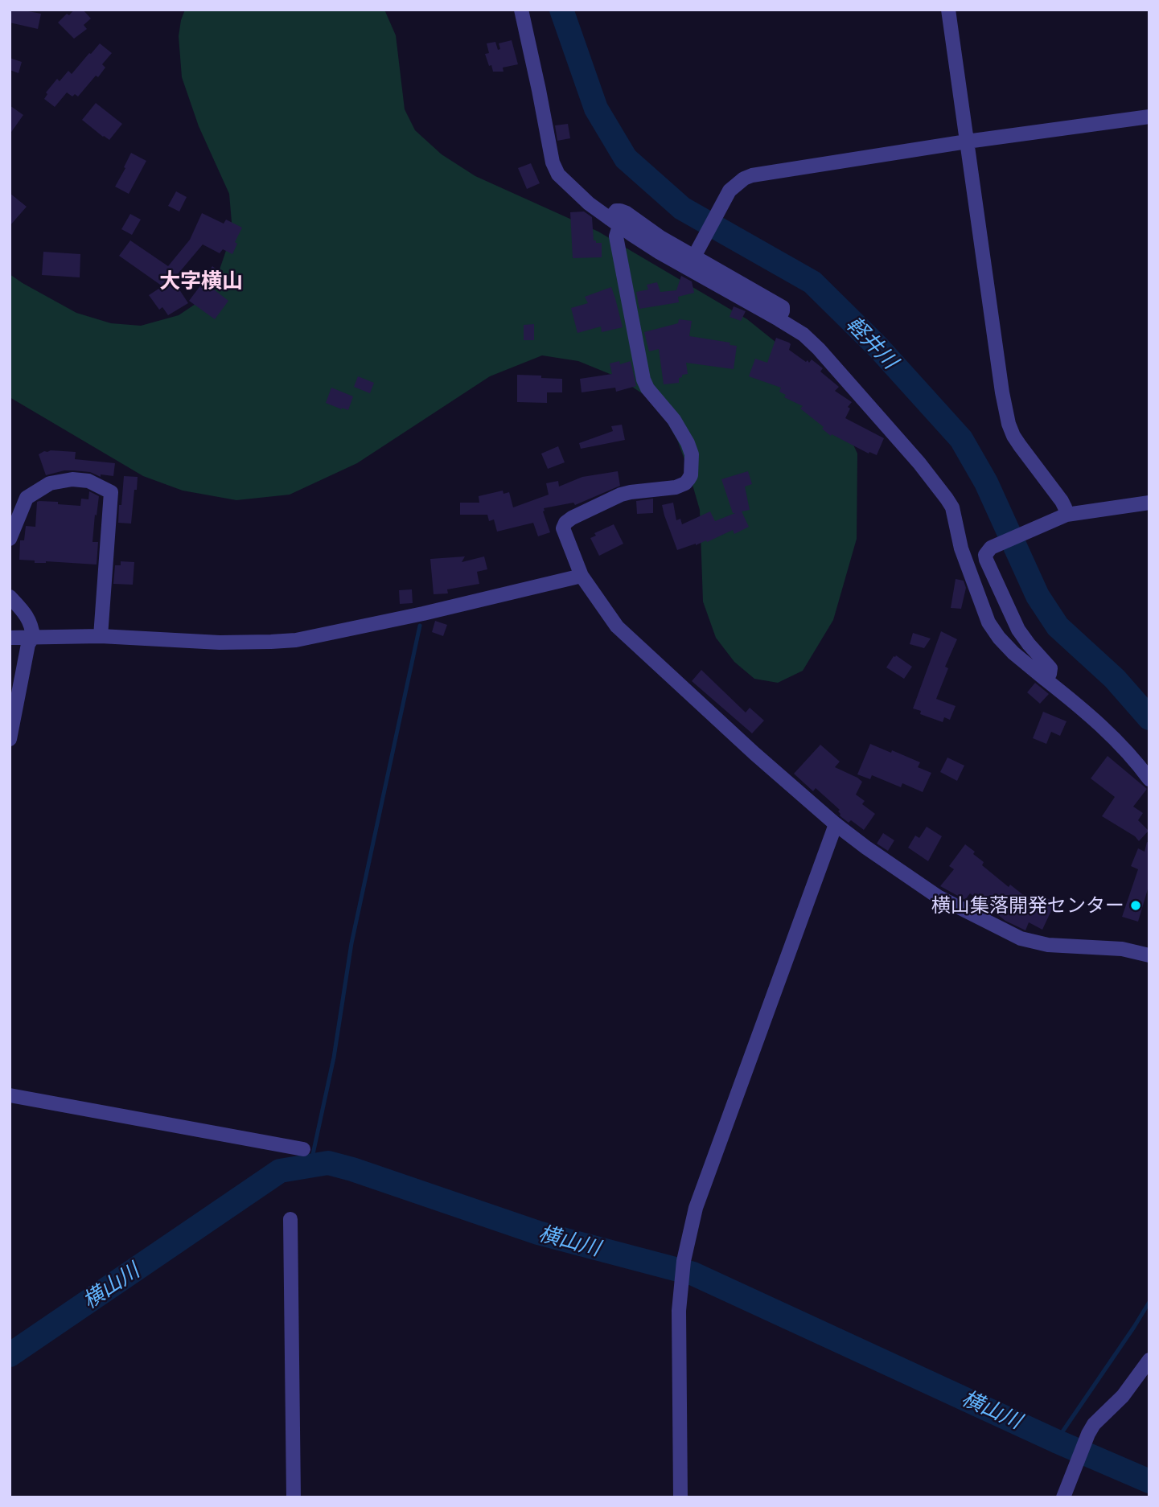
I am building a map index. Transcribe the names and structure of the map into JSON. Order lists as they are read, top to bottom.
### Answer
{
  "districts": ["大字横山"],
  "water": ["軽井川", "横山川"],
  "places": ["横山集落開発センター"]
}
